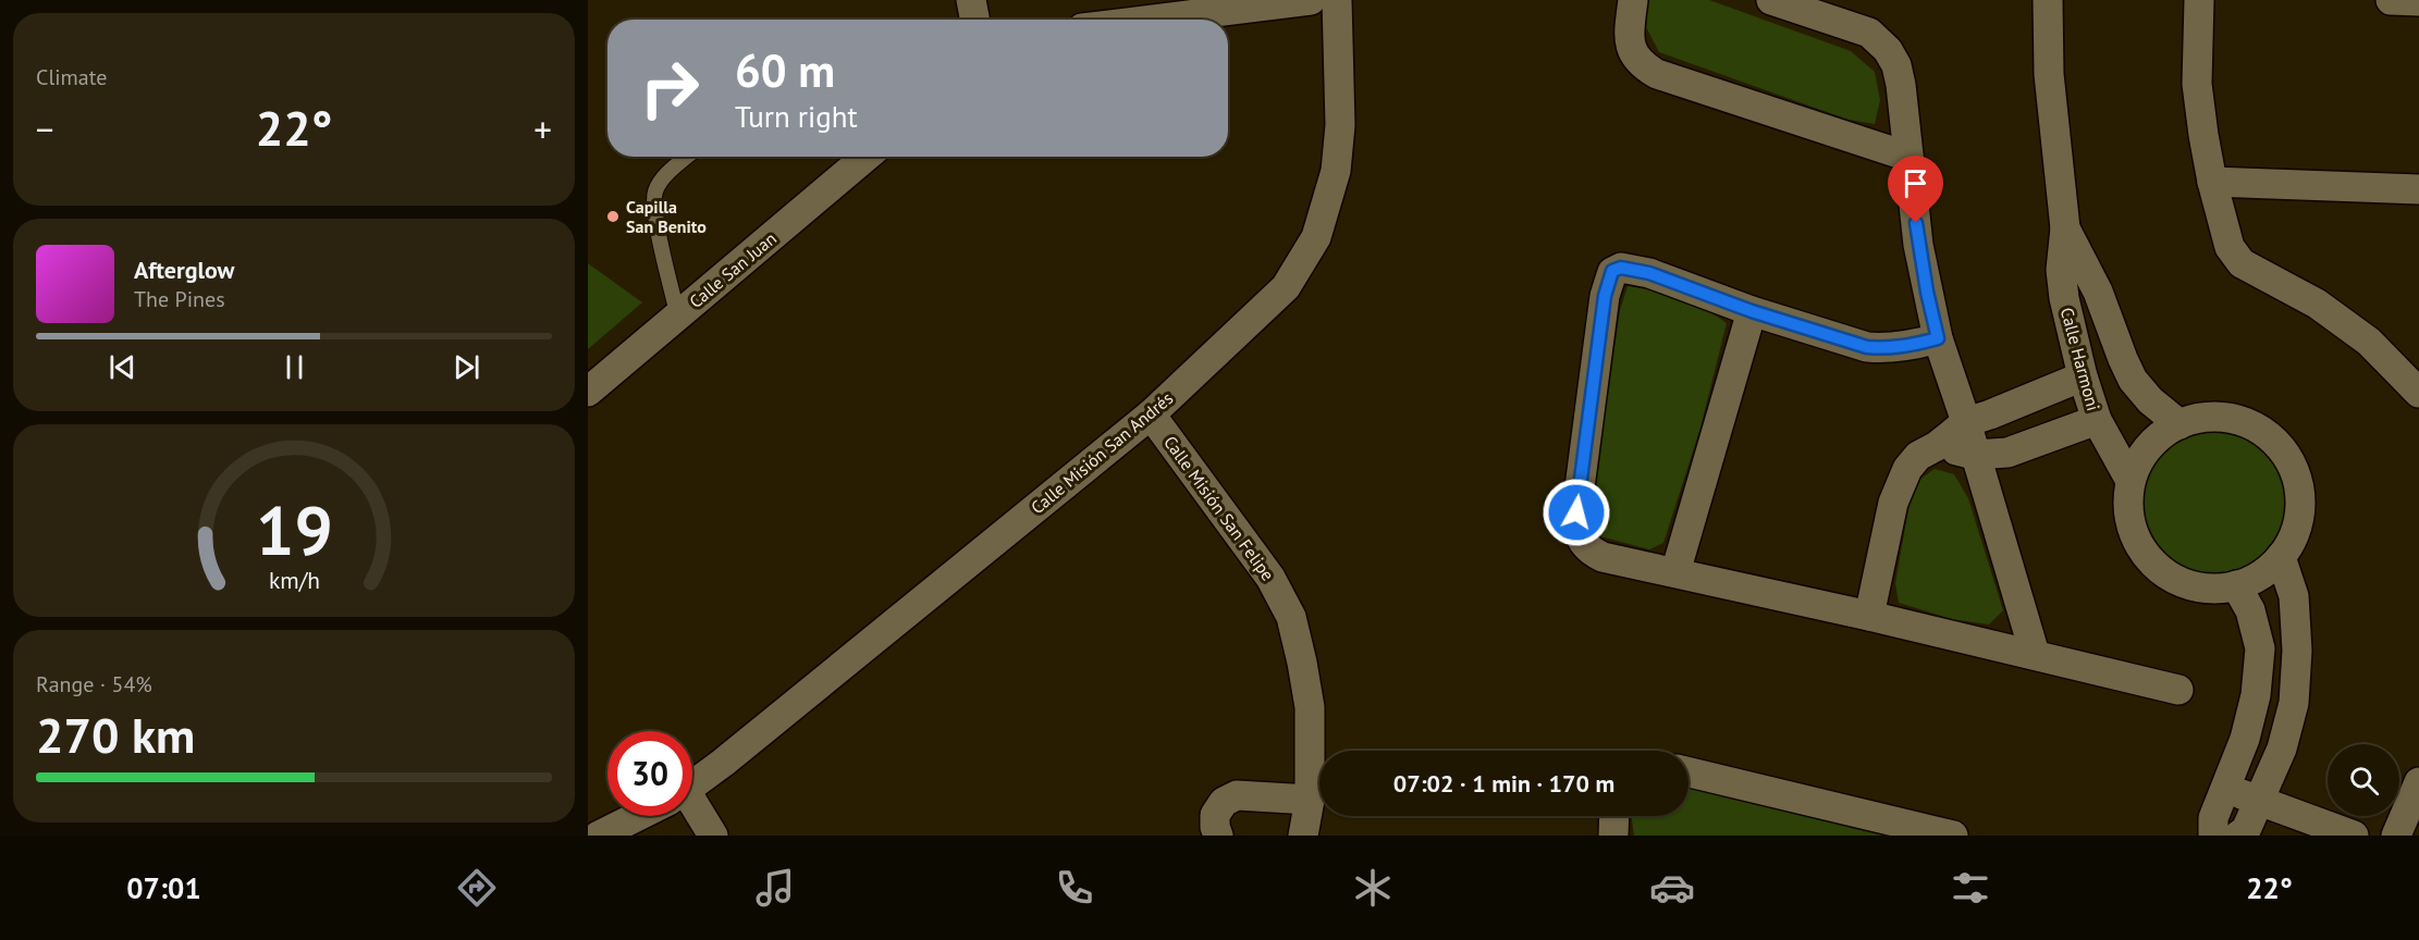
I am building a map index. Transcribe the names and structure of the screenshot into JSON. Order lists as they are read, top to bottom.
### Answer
{
  "streets": {
    "street": [
      "Calle San Juan",
      "Calle Harmoni",
      "Calle Misión San Andrés",
      "Calle Misión San Felipe"
    ]
  },
  "crossings": [
    ["Calle Misión San Andrés", "Calle Misión San Felipe"]
  ],
  "places": ["Capilla San Benito"],
  "page": {
    "tile": [
      "Climate",
      ["Range · 54%", "270 km"]
    ],
    "turn": ["60 m", "Turn right"],
    "heat": ["−", "22°", "+"],
    "song": ["Afterglow", "The Pines"],
    "limit": "30",
    "trip": "07:02 · 1 min · 170 m",
    "tabs": ["07:01", "22°"],
    "gauge": ["19", "km/h"]
  }
}
